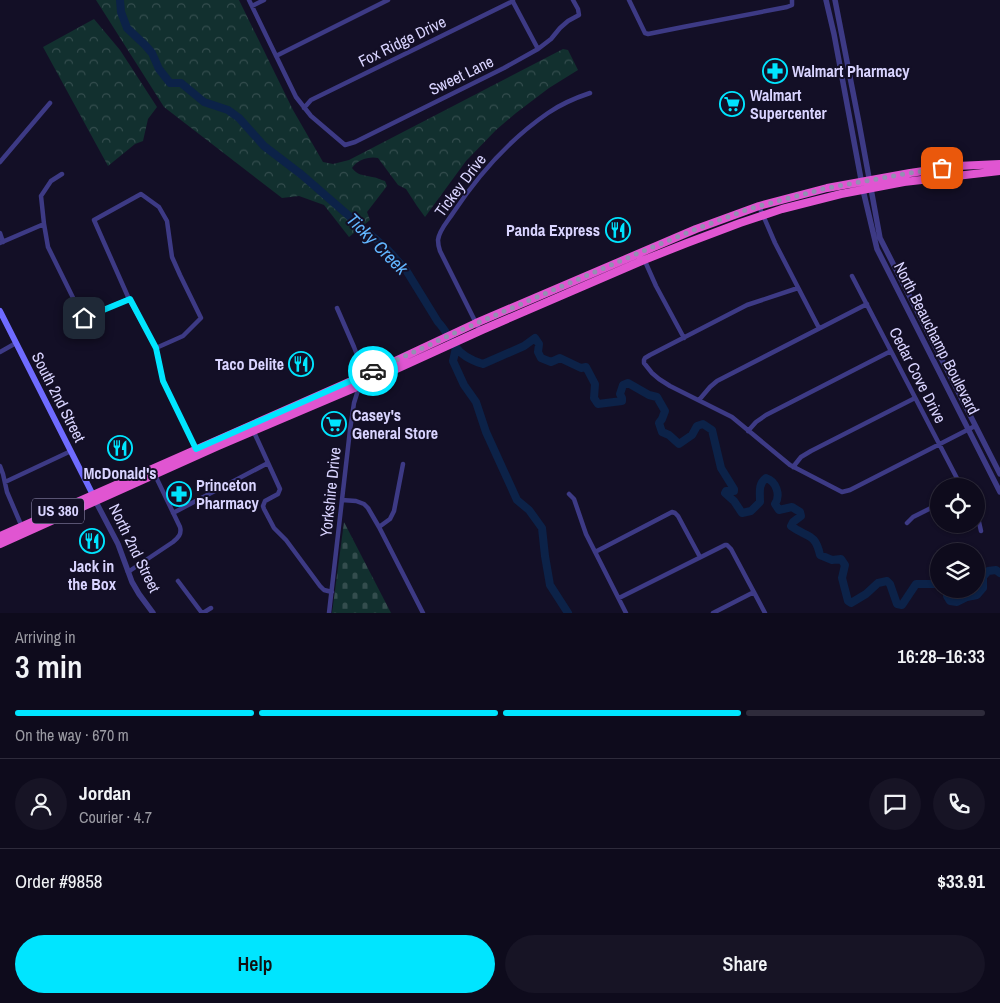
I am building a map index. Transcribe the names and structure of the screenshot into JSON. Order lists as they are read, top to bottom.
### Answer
{
  "streets": {
    "highway": ["US 380"],
    "main road": ["South 2nd Street"],
    "street": [
      "Fox Ridge Drive",
      "Sweet Lane",
      "Tickey Drive",
      "North Beauchamp Boulevard",
      "Cedar Cove Drive",
      "Yorkshire Drive",
      "North 2nd Street"
    ]
  },
  "crossings": [
    ["Fox Ridge Drive", "Sweet Lane"],
    ["Tickey Drive", "US 380"],
    ["North Beauchamp Boulevard", "US 380"],
    ["South 2nd Street", "US 380"],
    ["South 2nd Street", "North 2nd Street"],
    ["Yorkshire Drive", "US 380"],
    ["US 380", "North 2nd Street"]
  ],
  "water": ["Ticky Creek"],
  "places": {
    "pharmacy": ["Walmart Pharmacy", "Princeton Pharmacy"],
    "supermarket": ["Walmart Supercenter", "Casey's General Store"],
    "restaurant": [
      "Panda Express",
      "Taco Delite",
      "McDonald's",
      "Jack in the Box"
    ]
  },
  "page": {
    "heading": ["3 min", "Arriving in", "16:28–16:33"],
    "panel": [
      "Jordan",
      "Courier · 4.7",
      "Order #9858",
      "$33.91"
    ],
    "bar": "On the way · 670 m",
    "buttons": ["Help", "Share"]
  }
}
